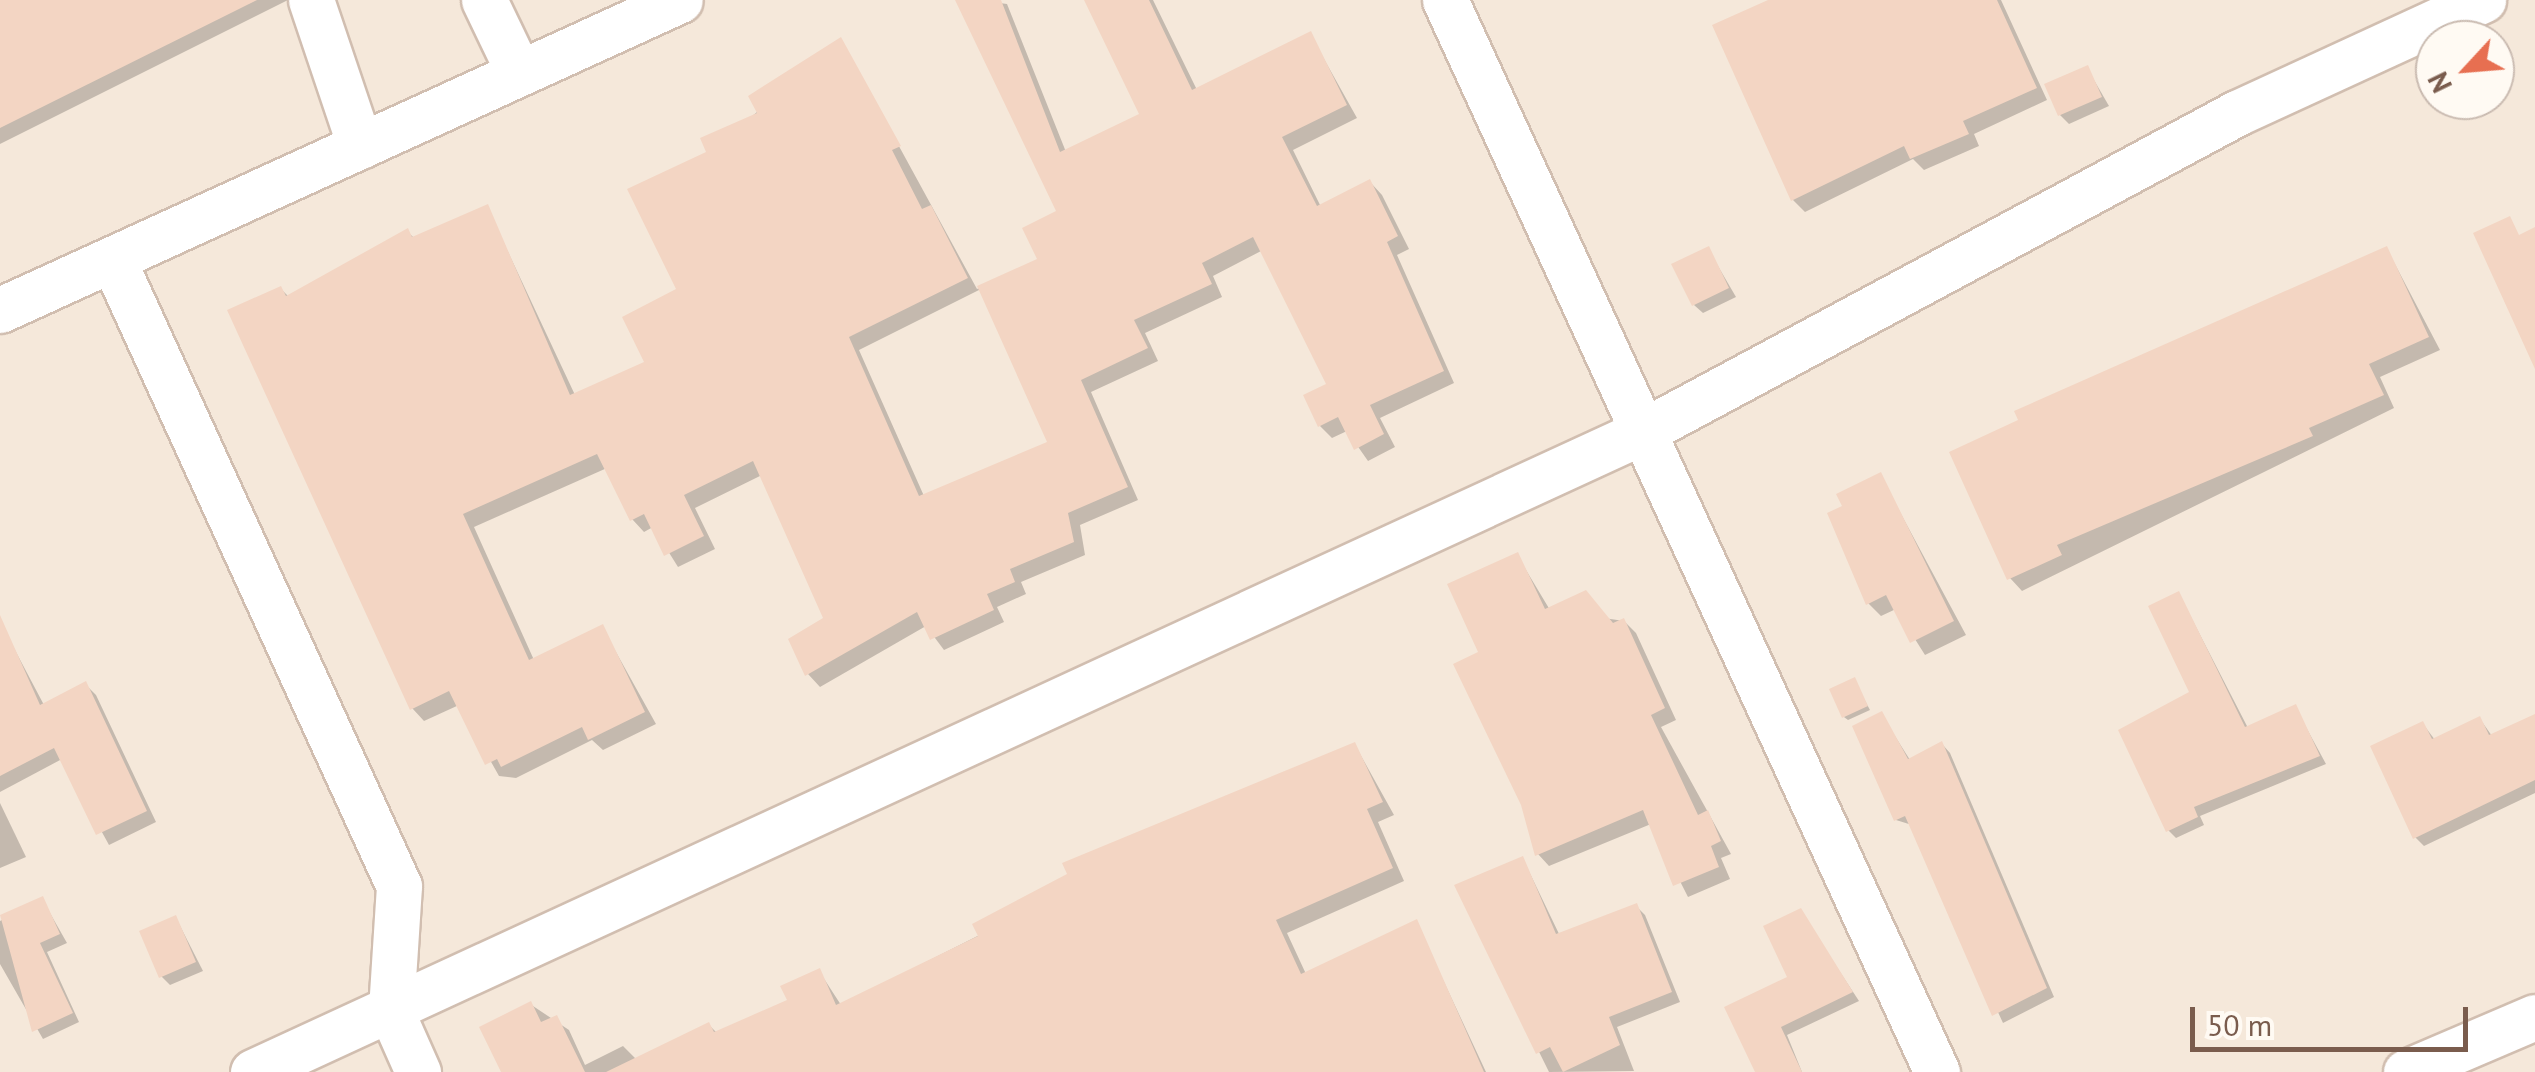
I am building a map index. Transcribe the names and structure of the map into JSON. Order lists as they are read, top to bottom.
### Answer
{
  "scale_bar": "50 m",
  "north": "bottom left"
}
